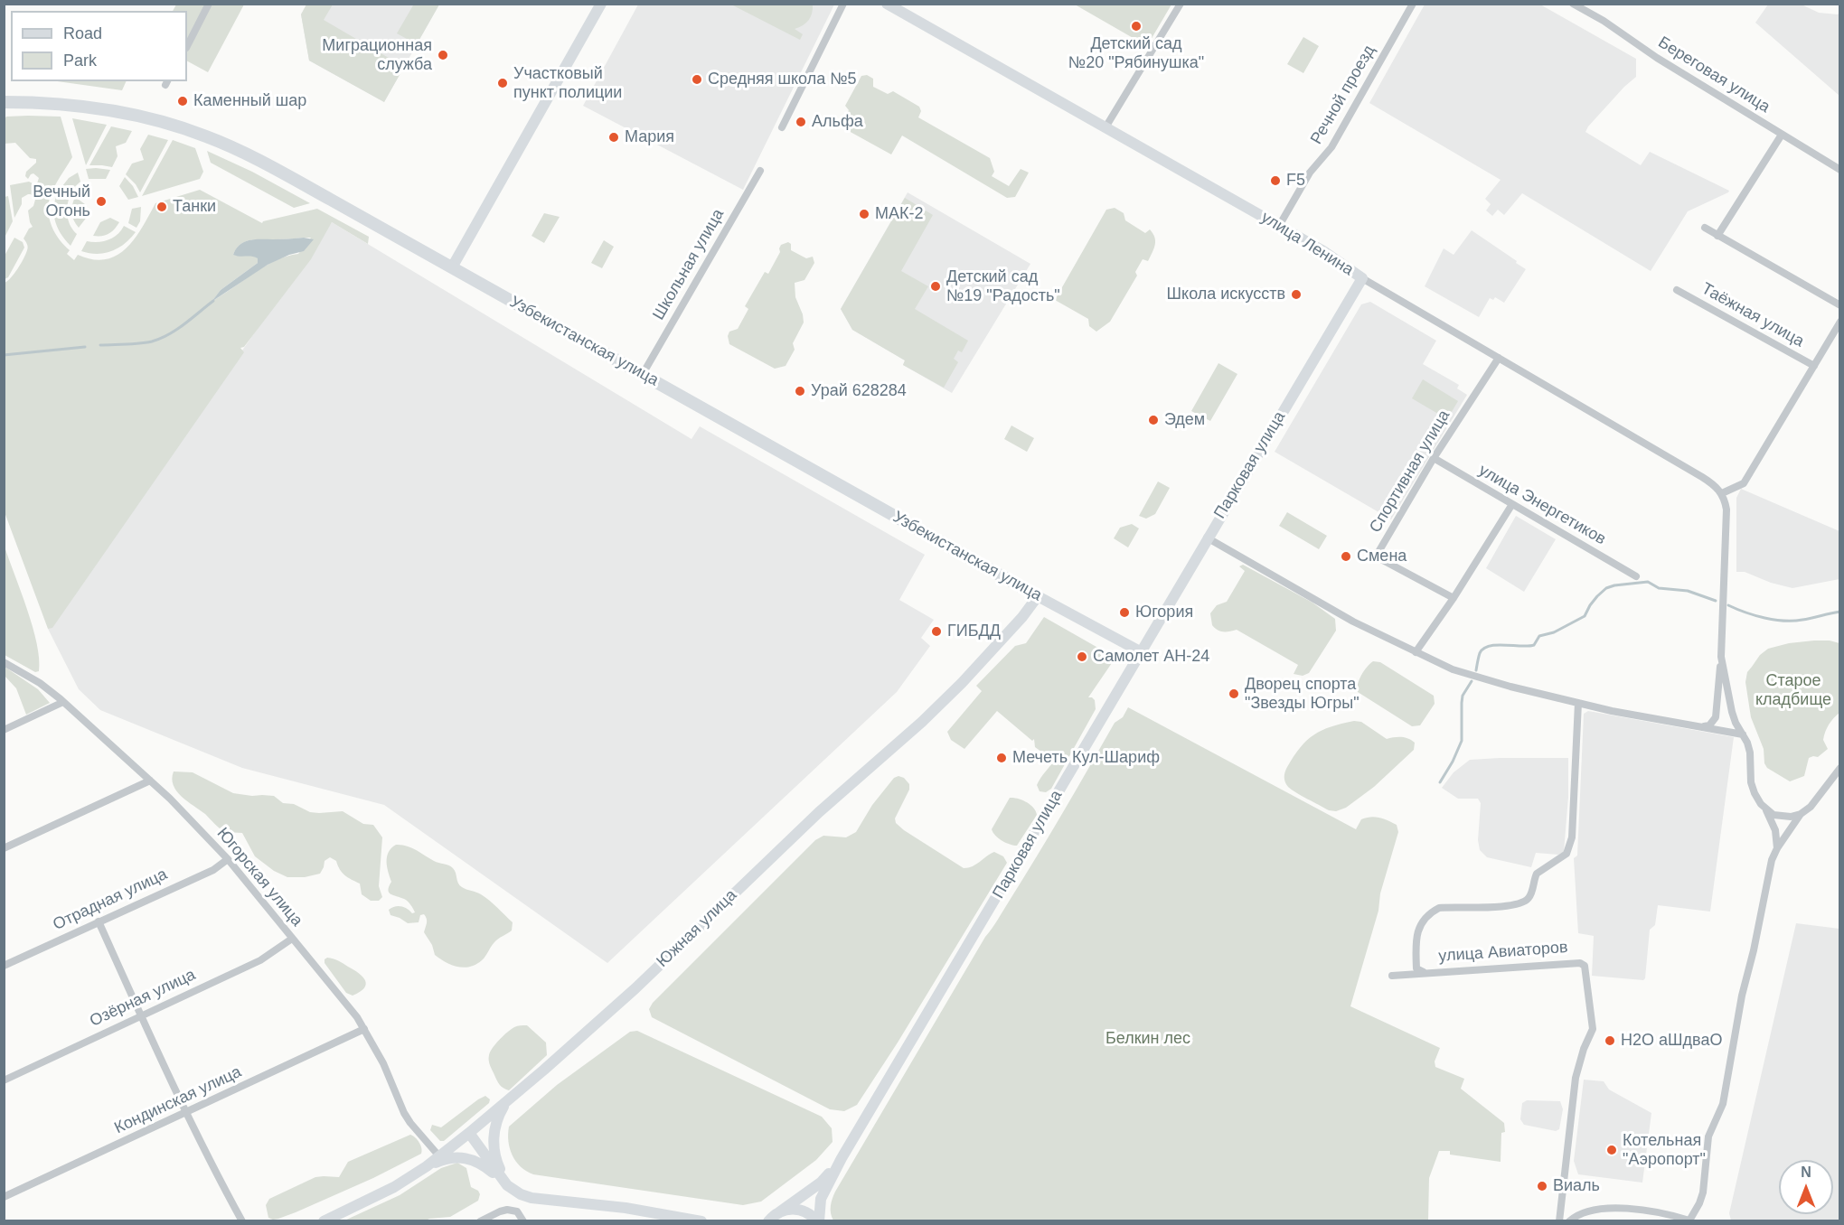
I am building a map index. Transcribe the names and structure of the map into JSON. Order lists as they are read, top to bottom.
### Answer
{
  "streets": {
    "main road": [
      "улица Ленина",
      "Узбекистанская улица",
      "Парковая улица",
      "Южная улица"
    ],
    "street": [
      "Береговая улица",
      "Речной проезд",
      "Школьная улица",
      "Таёжная улица",
      "Спортивная улица",
      "улица Энергетиков",
      "Югорская улица",
      "Отрадная улица",
      "улица Авиаторов",
      "Озёрная улица",
      "Кондинская улица"
    ]
  },
  "crossings": [
    ["Речной проезд", "улица Ленина"],
    ["улица Ленина", "Парковая улица"],
    ["улица Ленина", "Спортивная улица"],
    ["Школьная улица", "Узбекистанская улица"],
    ["Узбекистанская улица", "Парковая улица"],
    ["Узбекистанская улица", "Южная улица"],
    ["Спортивная улица", "улица Энергетиков"],
    ["Югорская улица", "Отрадная улица"],
    ["Югорская улица", "Южная улица"],
    ["Югорская улица", "Озёрная улица"],
    ["Югорская улица", "Кондинская улица"]
  ],
  "parks": ["Старое кладбище", "Белкин лес"],
  "places": [
    "Детский сад №20 \"Рябинушка\"",
    "Миграционная служба",
    "Средняя школа №5",
    "Участковый пункт полиции",
    "Каменный шар",
    "Альфа",
    "Мария",
    "F5",
    "Вечный Огонь",
    "Танки",
    "МАК-2",
    "Детский сад №19 \"Радость\"",
    "Школа искусств",
    "Урай 628284",
    "Эдем",
    "Смена",
    "Югория",
    "ГИБДД",
    "Самолет АН-24",
    "Дворец спорта \"Звезды Югры\"",
    "Мечеть Кул-Шариф",
    "H2O аШдваО",
    "Котельная \"Аэропорт\"",
    "Виаль"
  ],
  "legend": ["Road", "Park"],
  "north": "top"
}
